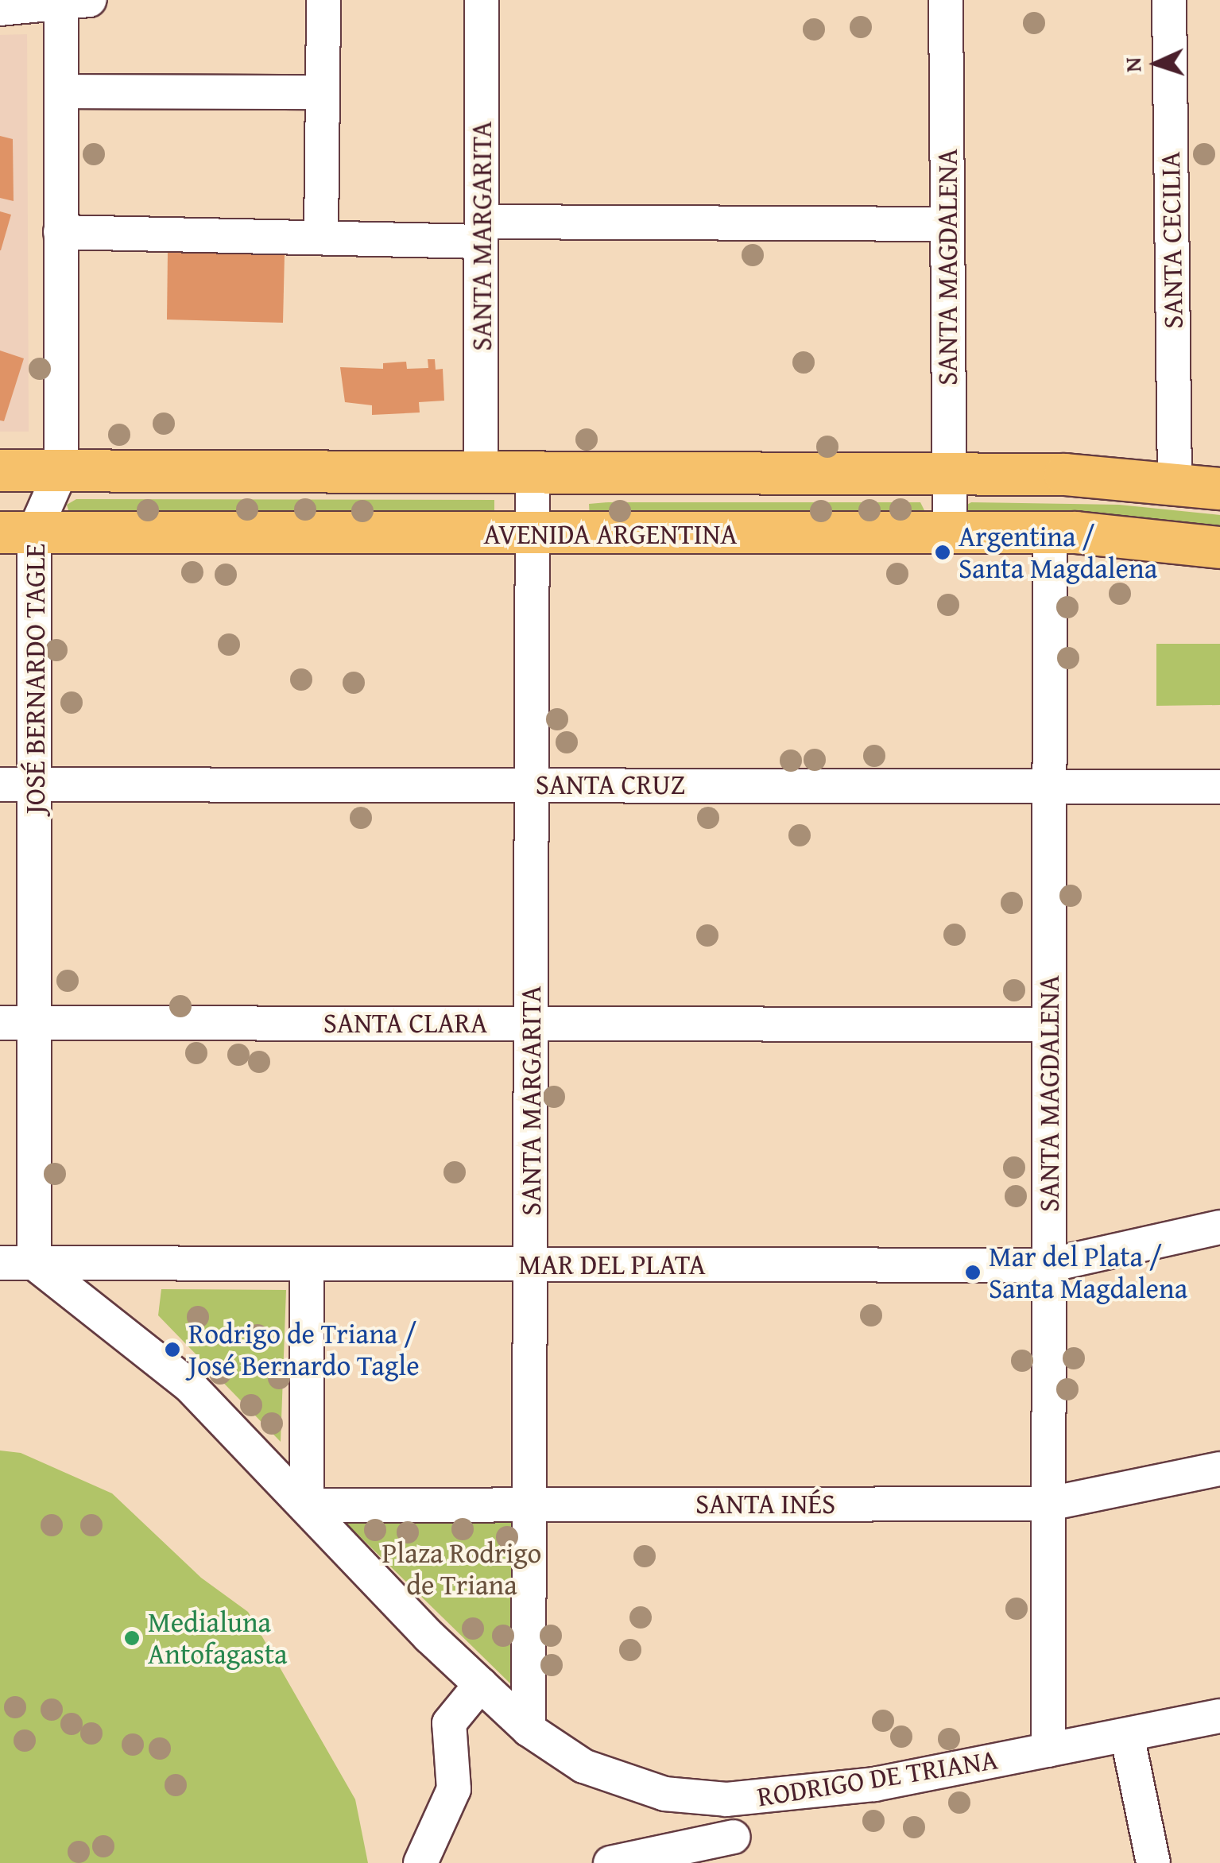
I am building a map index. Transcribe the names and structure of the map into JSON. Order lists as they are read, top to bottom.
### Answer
{
  "streets": {
    "main road": ["AVENIDA ARGENTINA"],
    "street": [
      "SANTA MARGARITA",
      "SANTA CECILIA",
      "SANTA MAGDALENA",
      "JOSÉ BERNARDO TAGLE",
      "SANTA CRUZ",
      "SANTA CLARA",
      "MAR DEL PLATA",
      "SANTA INÉS",
      "RODRIGO DE TRIANA"
    ]
  },
  "crossings": [
    ["SANTA MARGARITA", "AVENIDA ARGENTINA"],
    ["SANTA MARGARITA", "SANTA CRUZ"],
    ["SANTA MARGARITA", "SANTA CLARA"],
    ["SANTA MARGARITA", "MAR DEL PLATA"],
    ["SANTA MARGARITA", "SANTA INÉS"],
    ["SANTA MARGARITA", "RODRIGO DE TRIANA"],
    ["SANTA MAGDALENA", "AVENIDA ARGENTINA"],
    ["SANTA MAGDALENA", "SANTA CRUZ"],
    ["SANTA MAGDALENA", "SANTA CLARA"],
    ["SANTA MAGDALENA", "MAR DEL PLATA"],
    ["SANTA MAGDALENA", "SANTA INÉS"],
    ["SANTA MAGDALENA", "RODRIGO DE TRIANA"],
    ["AVENIDA ARGENTINA", "JOSÉ BERNARDO TAGLE"],
    ["JOSÉ BERNARDO TAGLE", "SANTA CRUZ"],
    ["JOSÉ BERNARDO TAGLE", "SANTA CLARA"],
    ["JOSÉ BERNARDO TAGLE", "MAR DEL PLATA"],
    ["JOSÉ BERNARDO TAGLE", "RODRIGO DE TRIANA"],
    ["MAR DEL PLATA", "RODRIGO DE TRIANA"],
    ["SANTA INÉS", "RODRIGO DE TRIANA"]
  ],
  "parks": ["Plaza Rodrigo de Triana"],
  "places": [
    "Argentina / Santa Magdalena",
    "Mar del Plata / Santa Magdalena",
    "Rodrigo de Triana / José Bernardo Tagle",
    "Medialuna Antofagasta"
  ],
  "north": "left"
}
